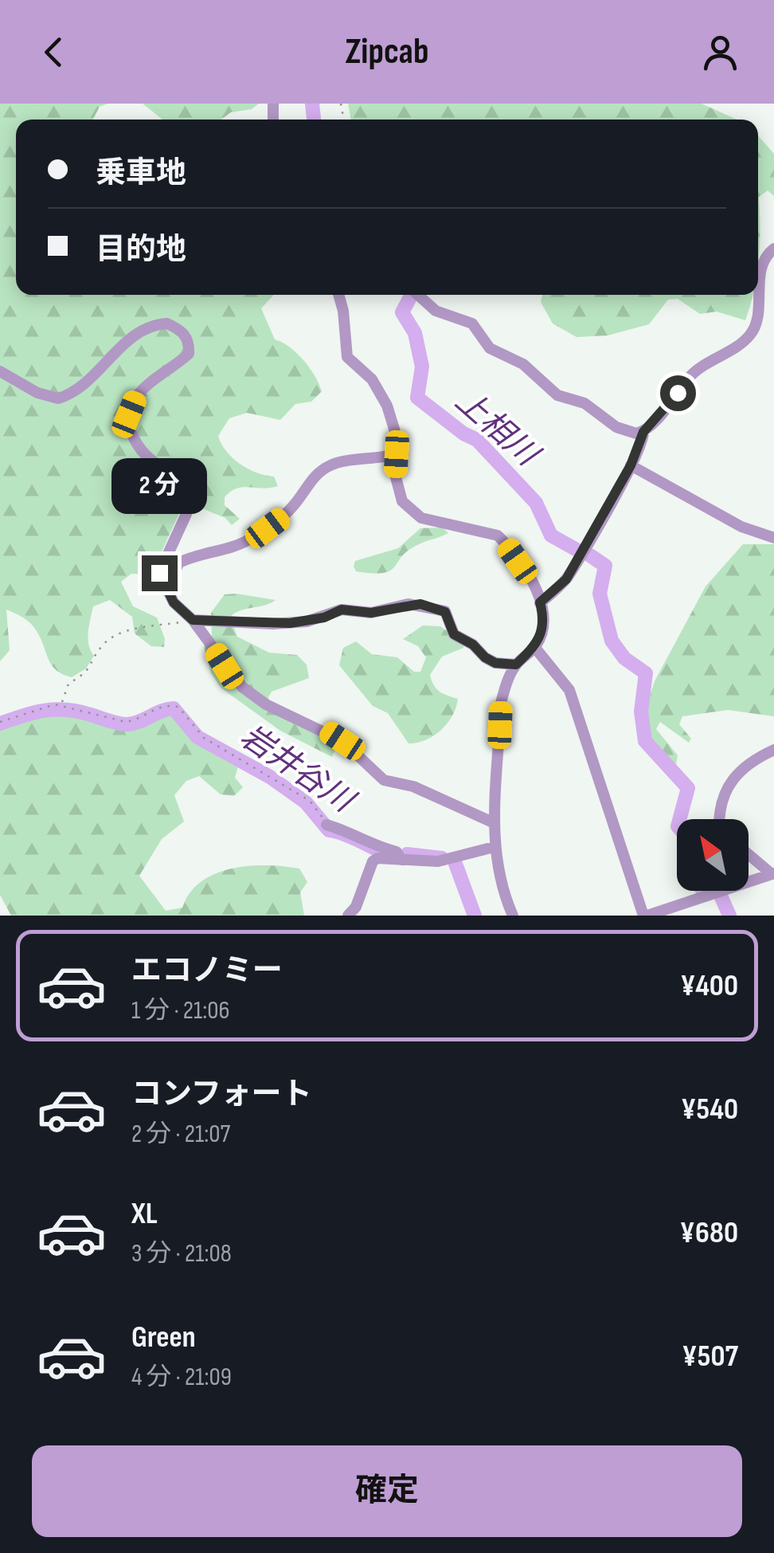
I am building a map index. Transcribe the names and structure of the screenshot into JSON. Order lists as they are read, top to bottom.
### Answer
{
  "water": ["上相川", "岩井谷川"],
  "north": "top left",
  "page": {
    "header": "Zipcab",
    "banner": ["乗車地", "目的地"],
    "bubble": "2 分",
    "list": [
      {
        "name": "エコノミー",
        "note": "1 分 · 21:06",
        "value": "¥400"
      },
      {
        "name": "コンフォート",
        "note": "2 分 · 21:07",
        "value": "¥540"
      },
      {
        "name": "XL",
        "note": "3 分 · 21:08",
        "value": "¥680"
      },
      {
        "name": "Green",
        "note": "4 分 · 21:09",
        "value": "¥507"
      }
    ],
    "buttons": "確定"
  }
}
